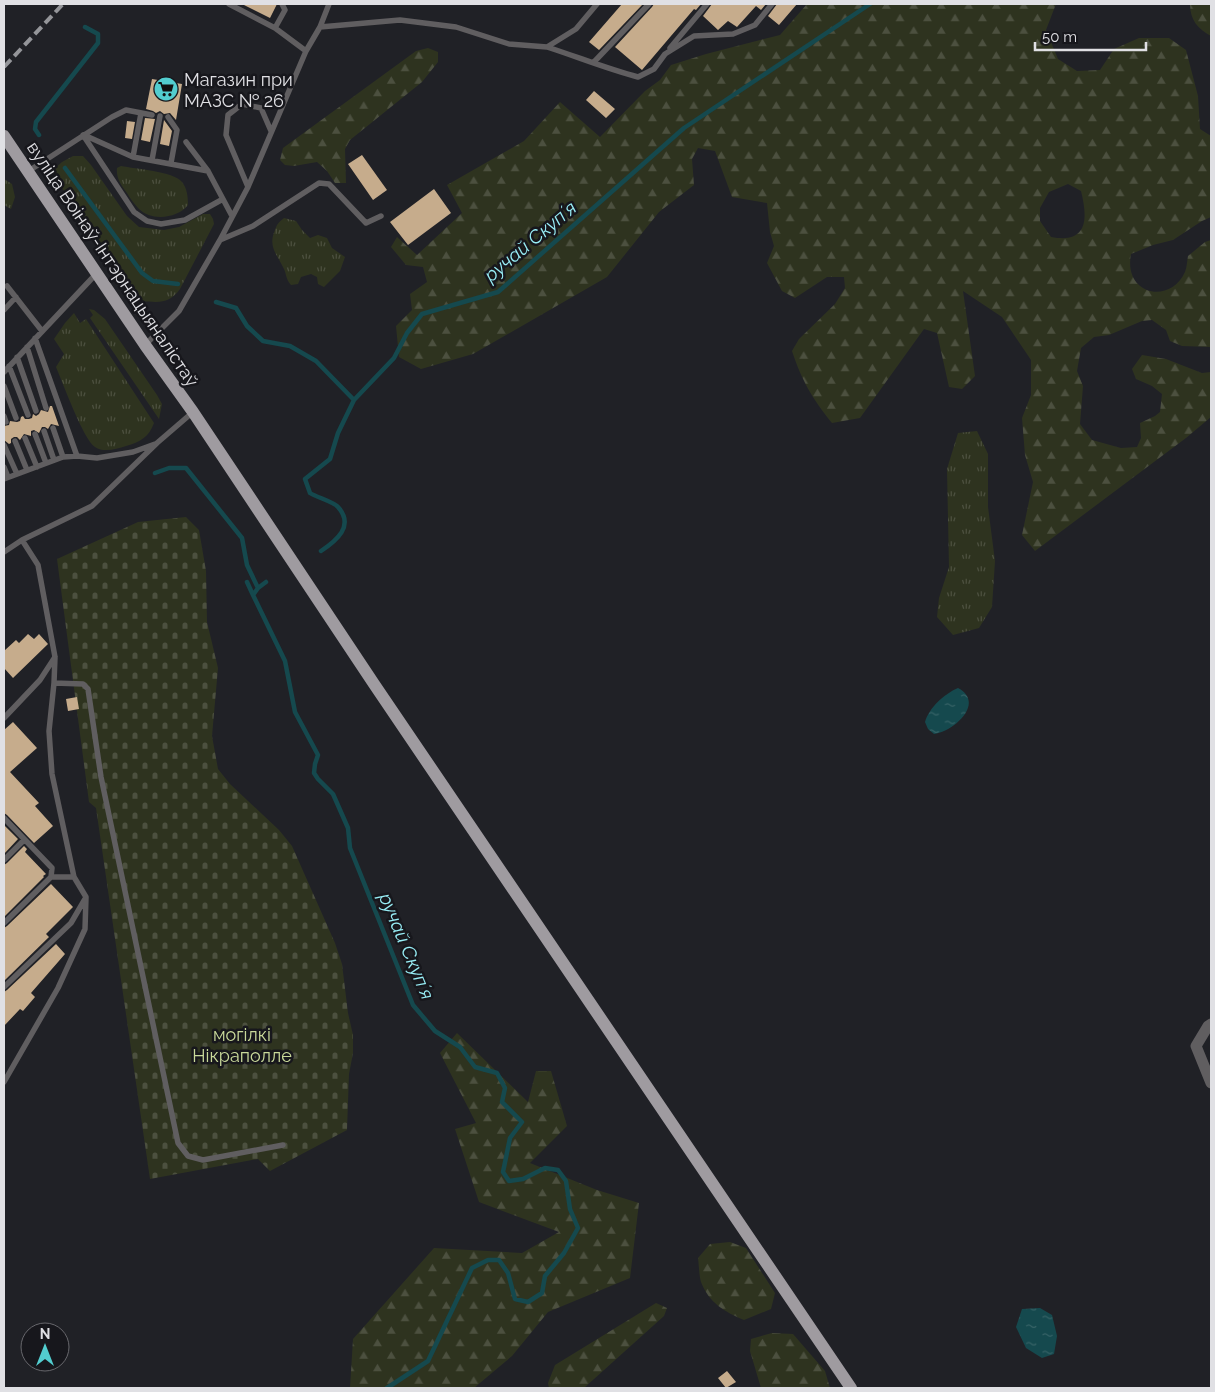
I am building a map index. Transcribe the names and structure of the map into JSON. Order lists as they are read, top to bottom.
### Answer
{
  "streets": {
    "main road": ["вуліца Воінаў-Інтэрнацыяналістаў"]
  },
  "water": ["ручай Скупʼя"],
  "parks": ["могілкі Нікраполле"],
  "places": {
    "supermarket": ["Магазин при МАЗС № 26"]
  },
  "scale_bar": "50 m",
  "north": "top"
}
